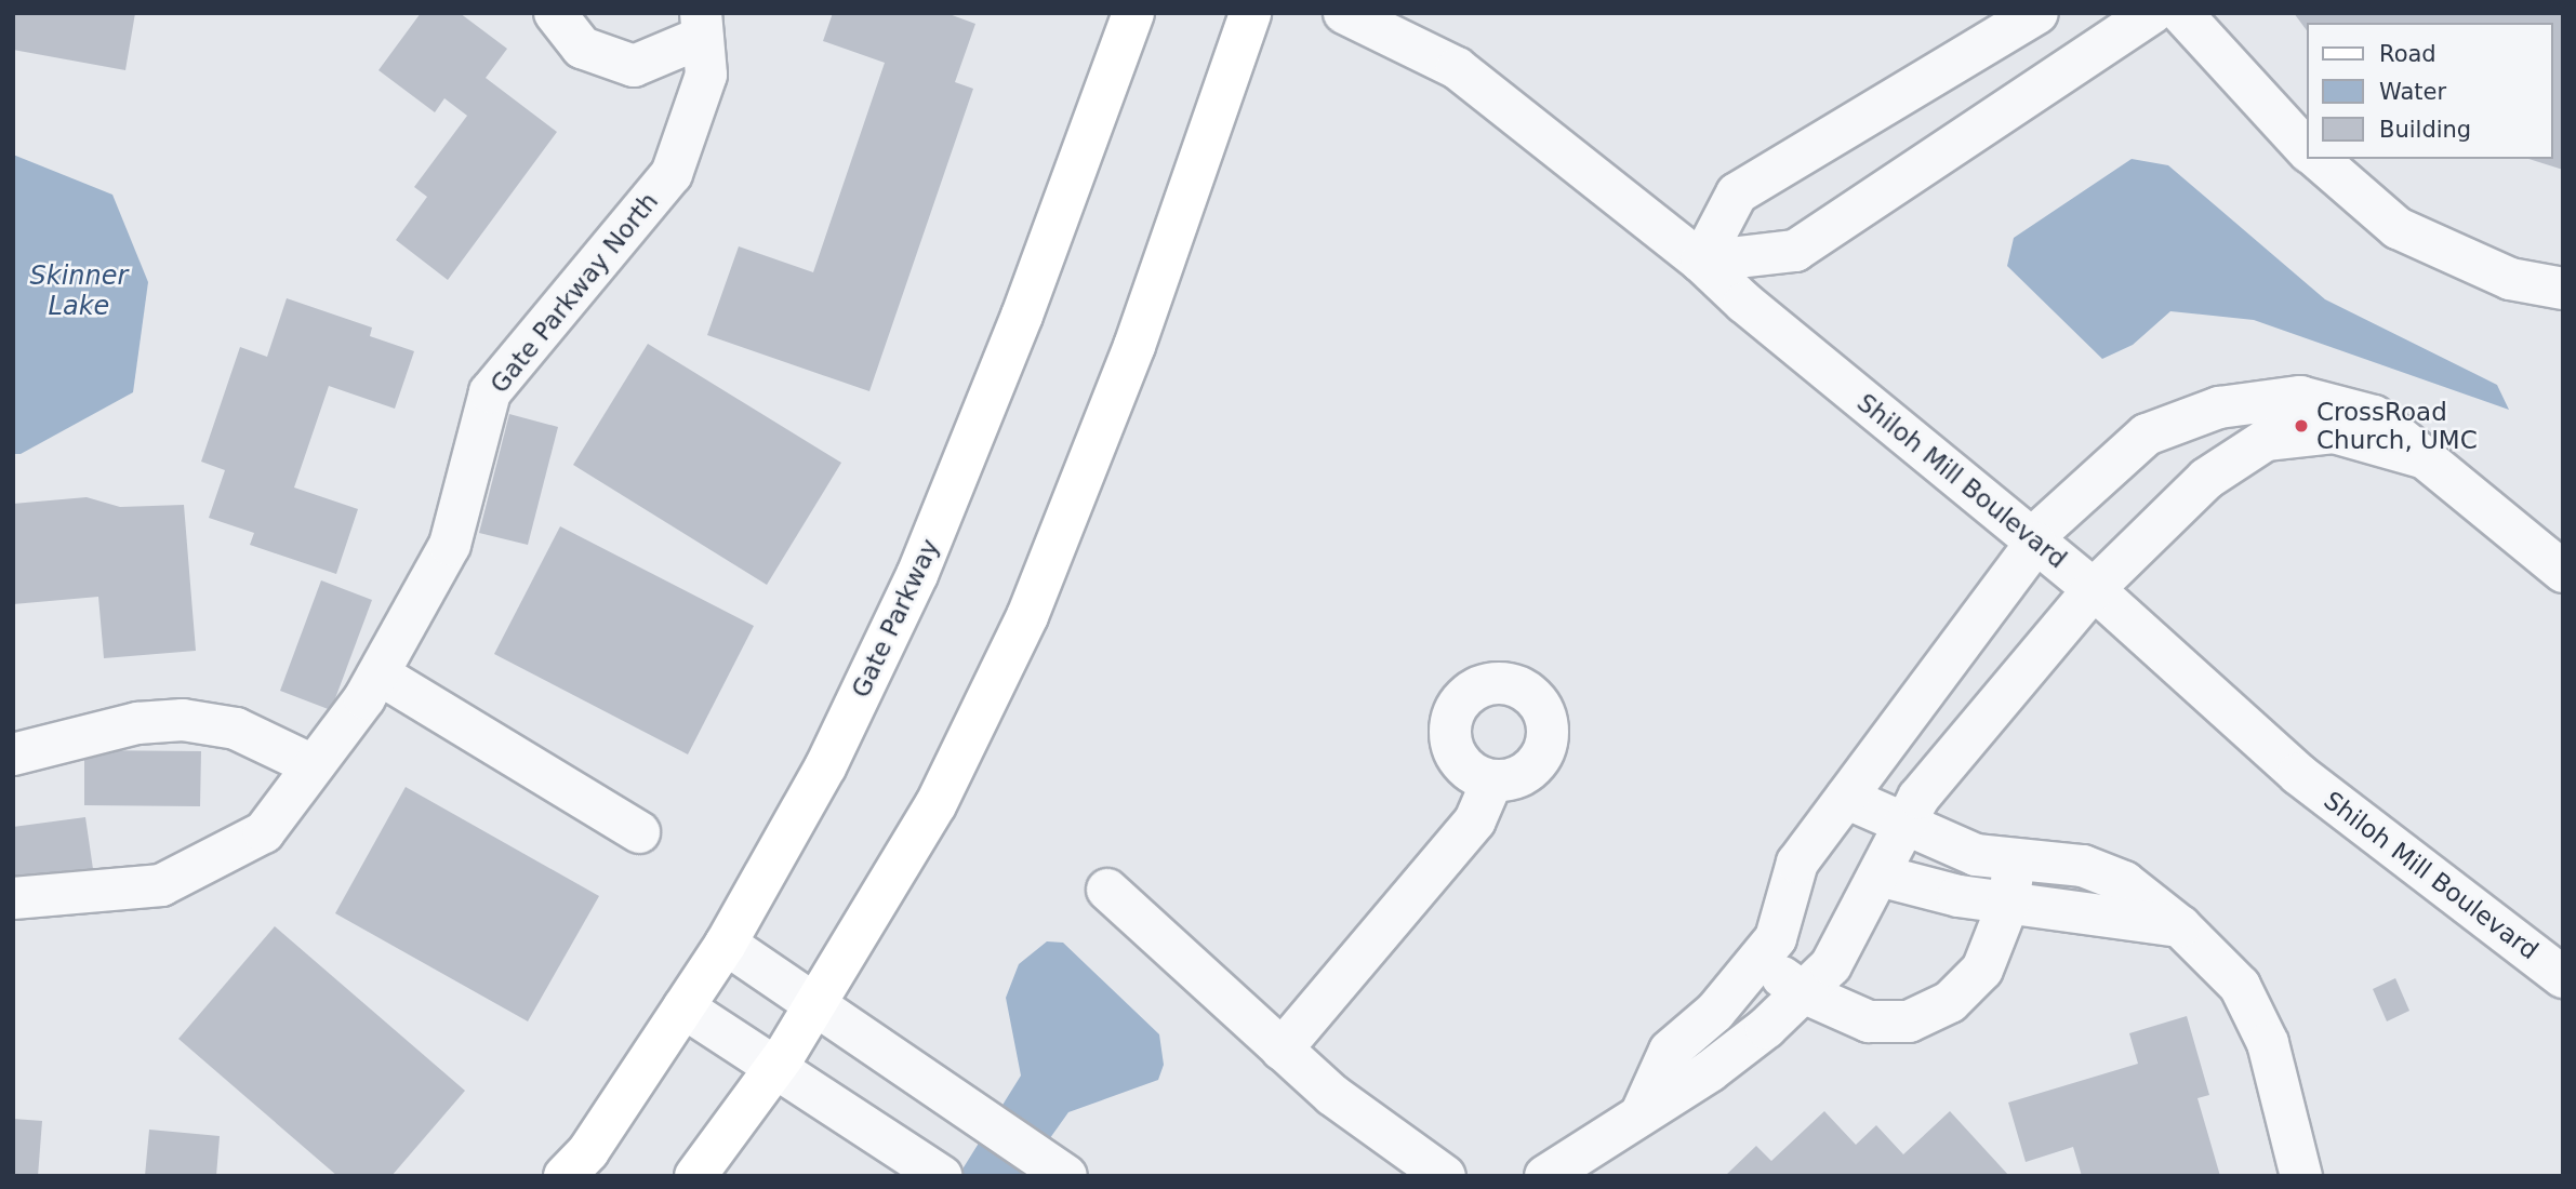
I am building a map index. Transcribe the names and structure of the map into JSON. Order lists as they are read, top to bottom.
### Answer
{
  "streets": {
    "main road": ["Gate Parkway"],
    "street": ["Gate Parkway North", "Shiloh Mill Boulevard"]
  },
  "water": ["Skinner Lake"],
  "places": ["CrossRoad Church, UMC"],
  "legend": ["Road", "Water", "Building"]
}
